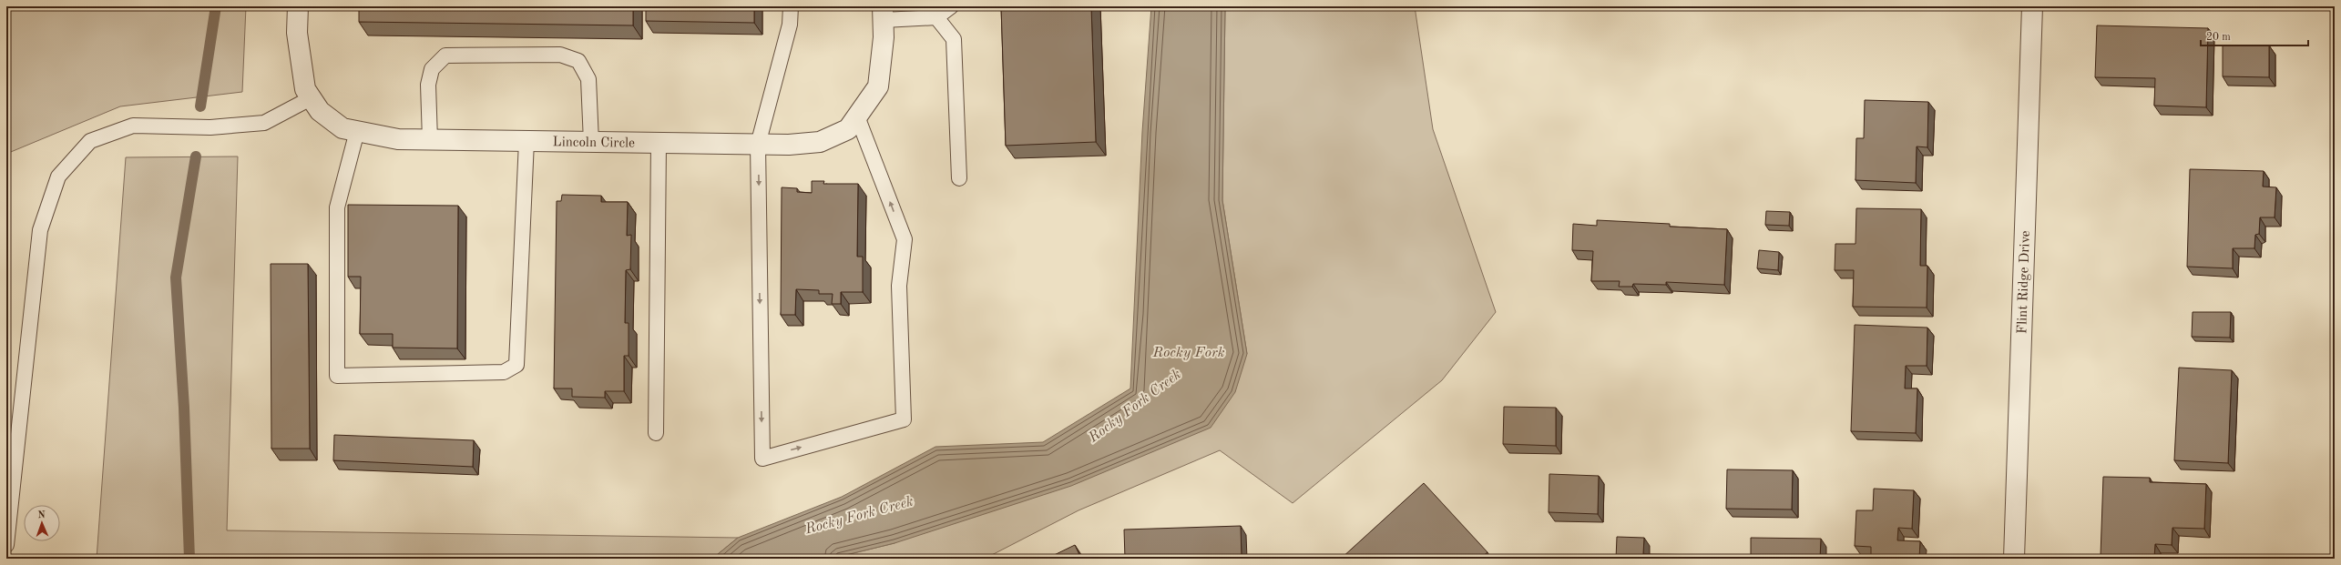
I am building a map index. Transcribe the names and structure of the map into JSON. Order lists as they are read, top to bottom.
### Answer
{
  "streets": {
    "street": ["Lincoln Circle", "Flint Ridge Drive"]
  },
  "water": ["Rocky Fork", "Rocky Fork Creek"],
  "scale_bar": "20 m",
  "north": "top"
}
